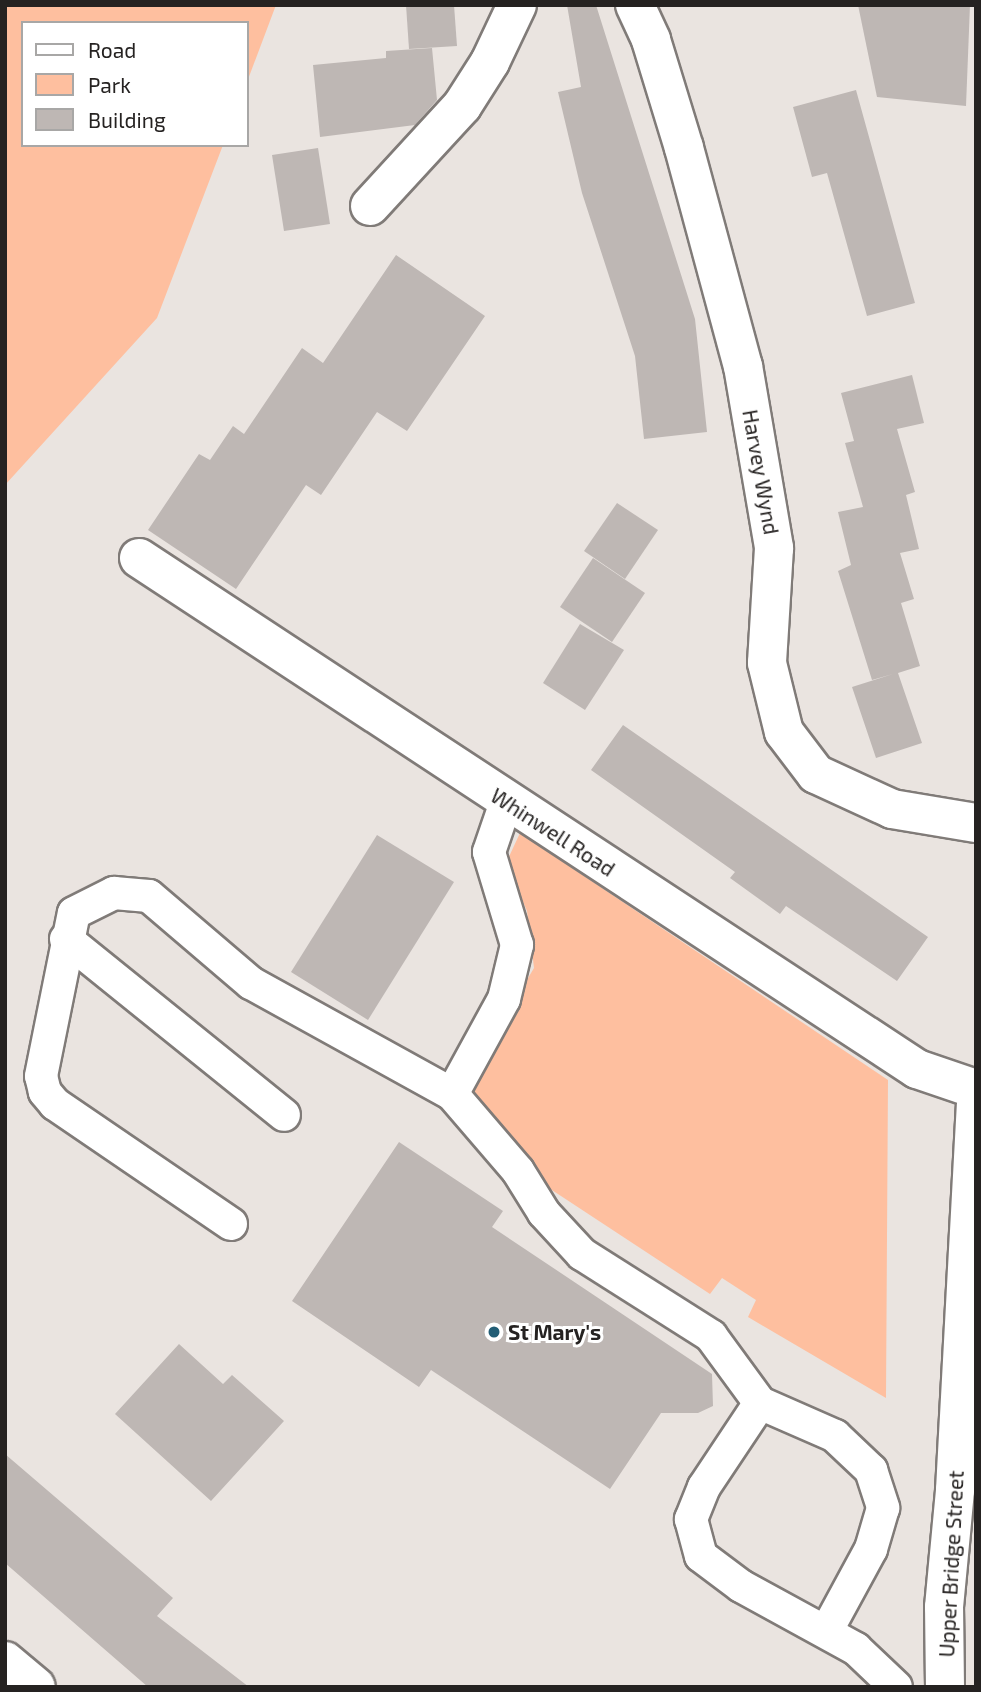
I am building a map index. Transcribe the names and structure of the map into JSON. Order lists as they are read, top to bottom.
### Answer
{
  "streets": {
    "street": ["Harvey Wynd", "Whinwell Road", "Upper Bridge Street"]
  },
  "places": ["St Mary's"],
  "legend": ["Road", "Park", "Building"]
}
